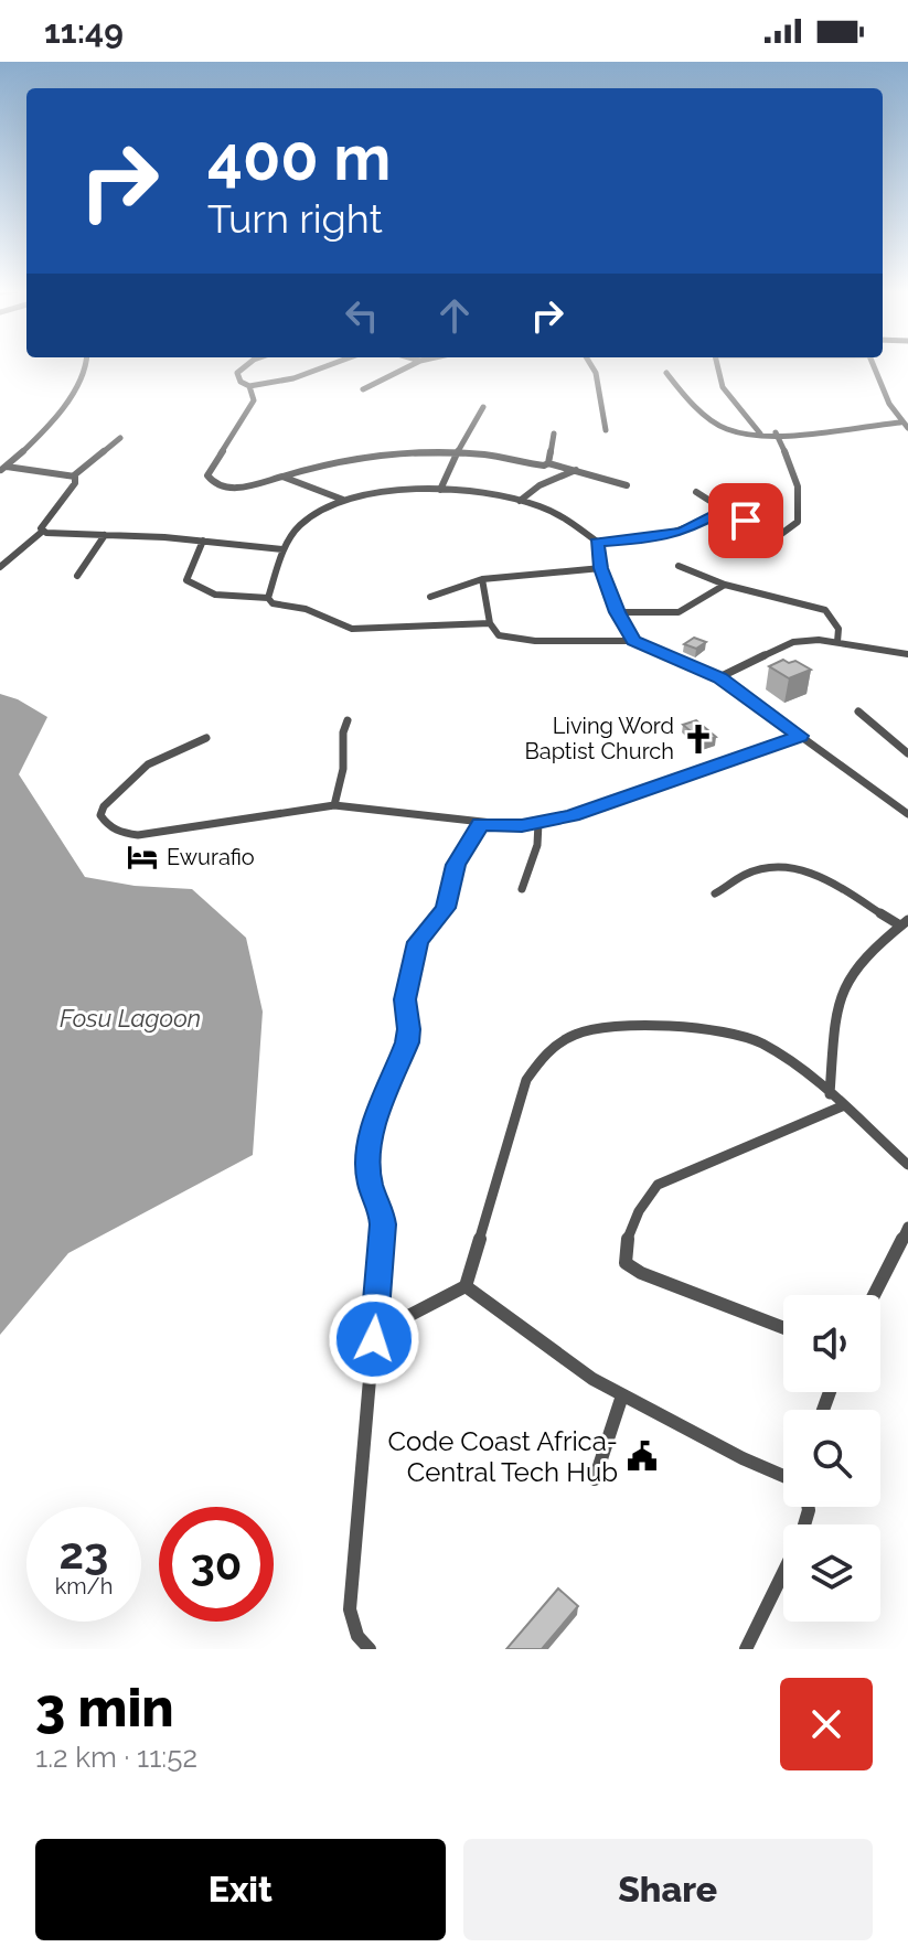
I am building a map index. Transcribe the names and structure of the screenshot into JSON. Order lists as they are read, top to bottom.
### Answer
{
  "water": ["Fosu Lagoon"],
  "places": {
    "church": ["Living Word Baptist Church"],
    "hotel": ["Ewurafio"],
    "public building": ["Code Coast Africa- Central Tech Hub"]
  },
  "page": {
    "status": "11:49",
    "turn": ["400 m", "Turn right"],
    "speed": "23 km/h",
    "limit": "30",
    "heading": ["3 min", "1.2 km · 11:52"],
    "buttons": ["Exit", "Share"]
  }
}
